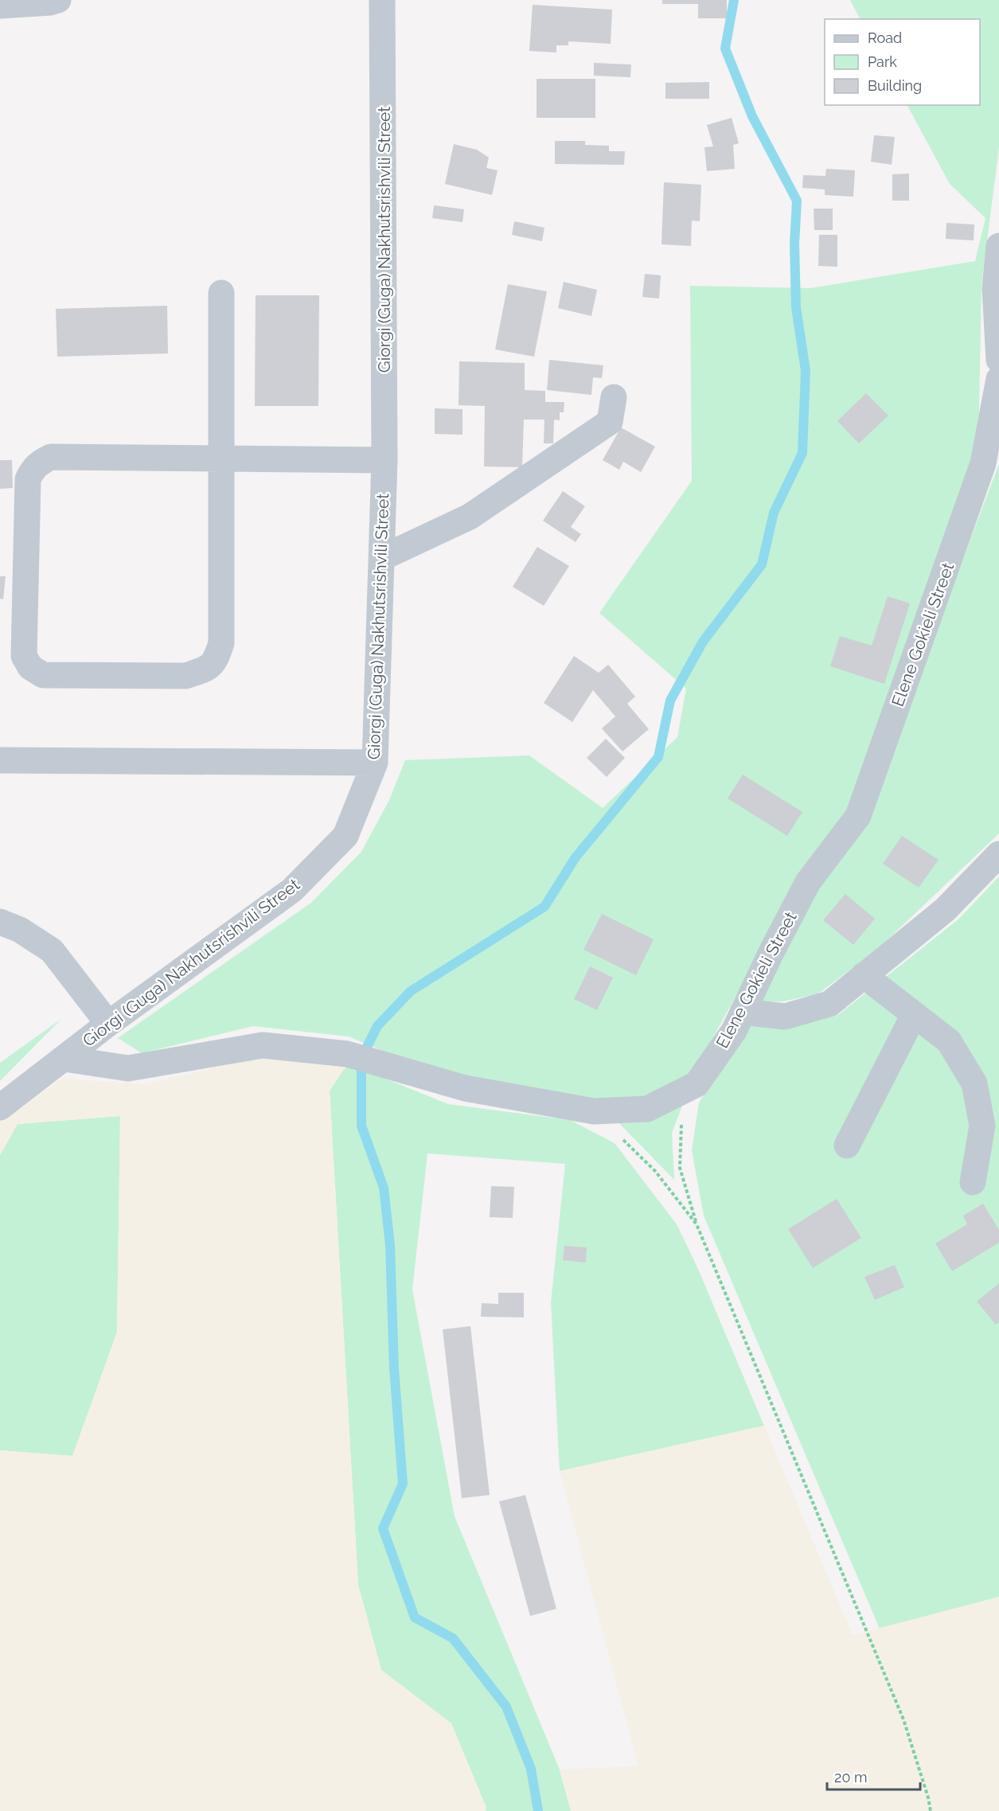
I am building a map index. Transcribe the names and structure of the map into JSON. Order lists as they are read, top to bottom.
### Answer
{
  "streets": {
    "street": ["Giorgi (Guga) Nakhutsrishvili Street", "Elene Gokieli Street"]
  },
  "crossings": [
    ["Giorgi (Guga) Nakhutsrishvili Street", "Elene Gokieli Street"]
  ],
  "legend": ["Road", "Park", "Building"],
  "scale_bar": "20 m"
}
